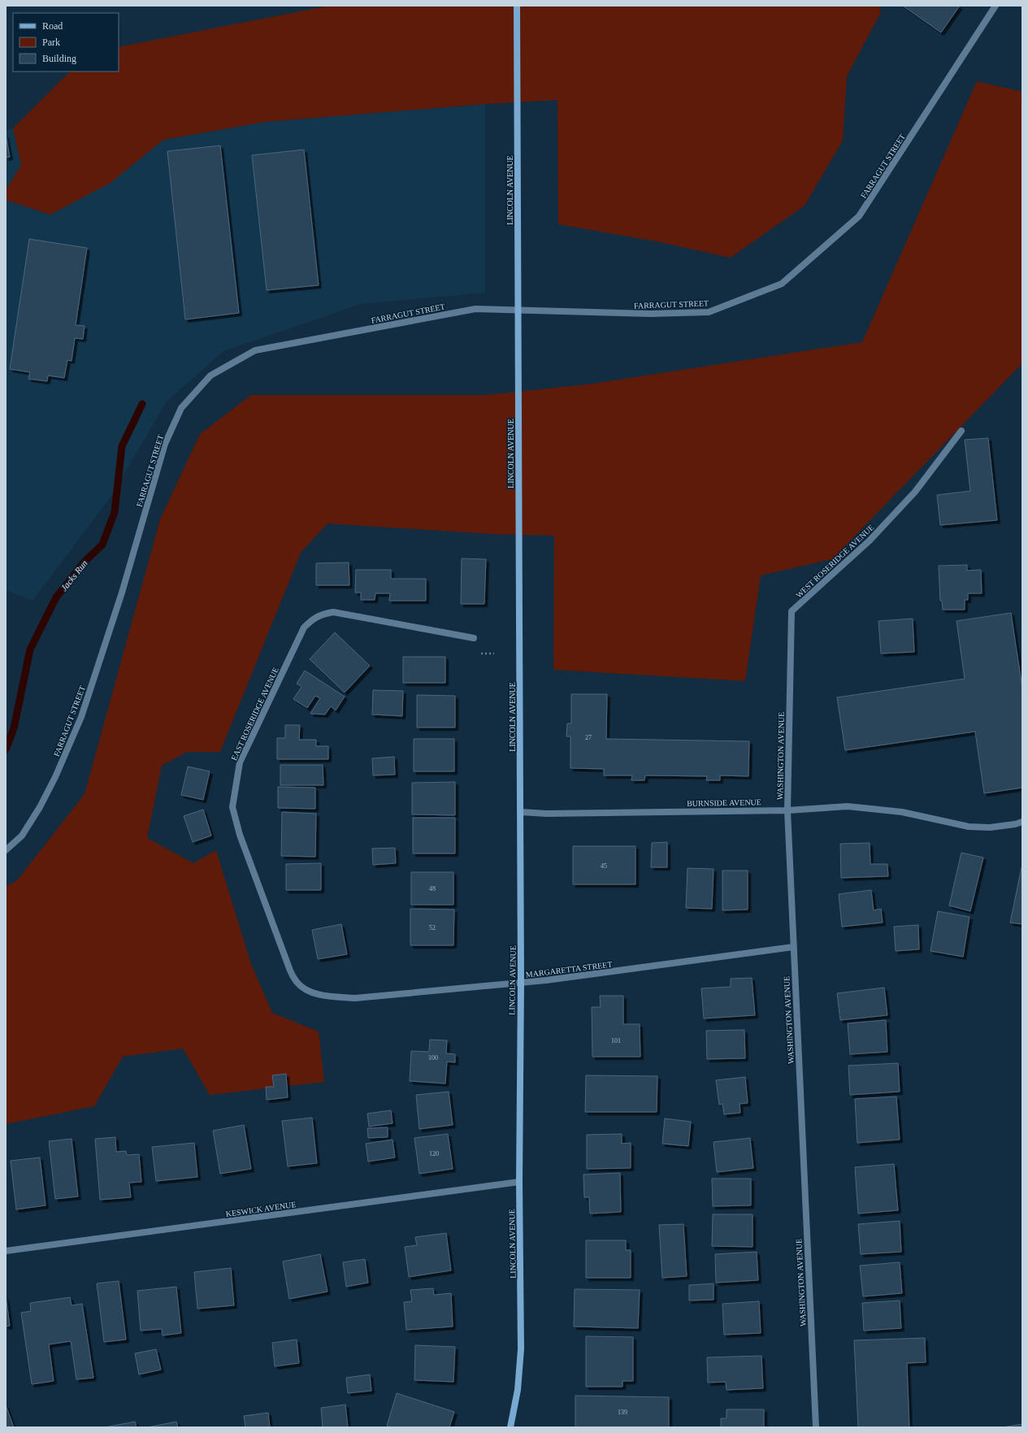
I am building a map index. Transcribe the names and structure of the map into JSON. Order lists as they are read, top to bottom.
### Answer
{
  "streets": {
    "street": [
      "FARRAGUT STREET",
      "LINCOLN AVENUE",
      "WEST ROSERIDGE AVENUE",
      "EAST ROSERIDGE AVENUE",
      "WASHINGTON AVENUE",
      "BURNSIDE AVENUE",
      "MARGARETTA STREET",
      "KESWICK AVENUE"
    ]
  },
  "crossings": [
    ["LINCOLN AVENUE", "BURNSIDE AVENUE"],
    ["LINCOLN AVENUE", "MARGARETTA STREET"],
    ["LINCOLN AVENUE", "KESWICK AVENUE"],
    ["WEST ROSERIDGE AVENUE", "WASHINGTON AVENUE"],
    ["EAST ROSERIDGE AVENUE", "MARGARETTA STREET"],
    ["WASHINGTON AVENUE", "BURNSIDE AVENUE"],
    ["WASHINGTON AVENUE", "MARGARETTA STREET"]
  ],
  "water": ["Jacks Run"],
  "house_numbers": [
    "27",
    "45",
    "48",
    "52",
    "101",
    "100",
    "120",
    "139"
  ],
  "legend": ["Road", "Park", "Building"]
}
